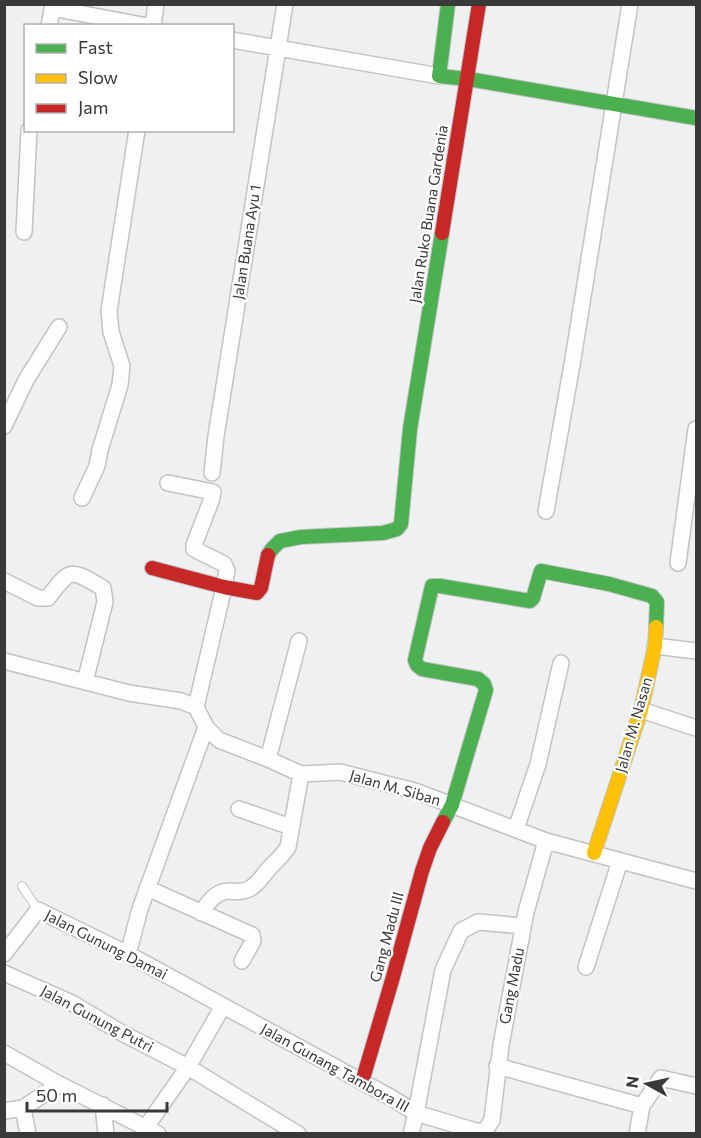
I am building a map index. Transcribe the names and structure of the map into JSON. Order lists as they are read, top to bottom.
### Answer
{
  "streets": {
    "street": [
      "Jalan Ruko Buana Gardenia",
      "Jalan Buana Ayu 1",
      "Jalan M. Nasan",
      "Jalan M. Siban",
      "Gang Madu III",
      "Jalan Gunung Damai",
      "Gang Madu",
      "Jalan Gunung Putri",
      "Jalan Gunang Tambora III"
    ]
  },
  "crossings": [
    ["Jalan M. Nasan", "Jalan M. Siban"],
    ["Jalan M. Nasan", "Gang Madu III"],
    ["Jalan M. Siban", "Gang Madu III"],
    ["Jalan M. Siban", "Gang Madu"],
    ["Gang Madu III", "Jalan Gunang Tambora III"],
    ["Jalan Gunung Damai", "Jalan Gunang Tambora III"],
    ["Gang Madu", "Jalan Gunang Tambora III"]
  ],
  "legend": ["Fast", "Slow", "Jam"],
  "scale_bar": "50 m",
  "north": "left"
}
